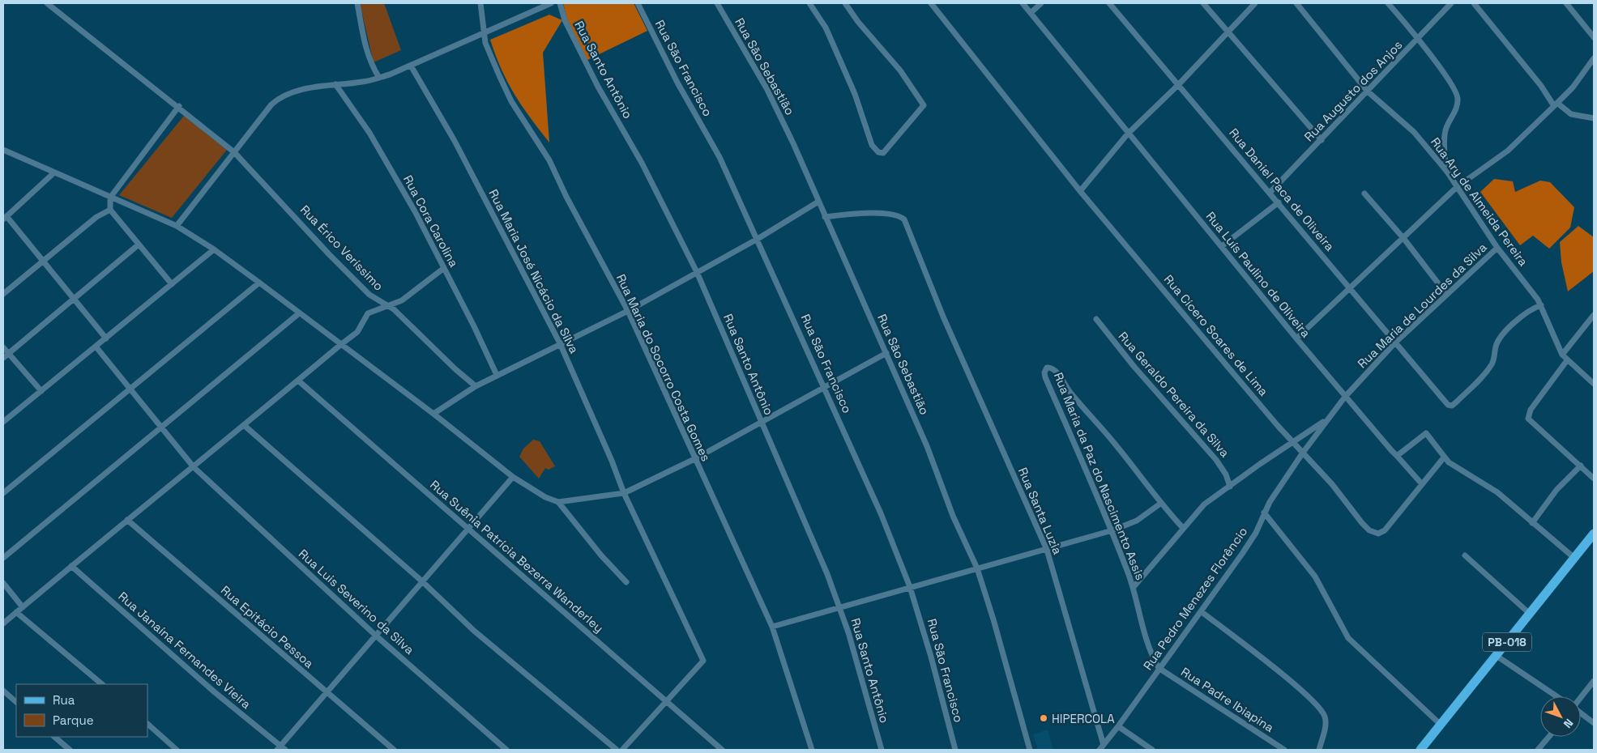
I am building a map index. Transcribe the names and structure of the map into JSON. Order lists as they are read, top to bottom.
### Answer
{
  "streets": {
    "main road": ["PB-018"],
    "street": [
      "Rua São Sebastião",
      "Rua São Francisco",
      "Rua Santo Antônio",
      "Rua Augusto dos Anjos",
      "Rua Daniel Paca de Oliveira",
      "Rua Ary de Almeida Pereira",
      "Rua Cora Carolina",
      "Rua Érico Veríssimo",
      "Rua Maria José Nicácio da Silva",
      "Rua Luís Paulino de Oliveira",
      "Rua Maria de Lourdes da Silva",
      "Rua Cícero Soares de Lima",
      "Rua Maria do Socorro Costa Gomes",
      "Rua Geraldo Pereira da Silva",
      "Rua Maria da Paz do Nascimento Assis",
      "Rua Santa Luzia",
      "Rua Suênia Patrícia Bezerra Wanderley",
      "Rua Pedro Menezes Florêncio",
      "Rua Luis Severino da Silva",
      "Rua Epitácio Pessoa",
      "Rua Janaína Fernandes Vieira",
      "Rua Padre Ibiapina"
    ]
  },
  "crossings": [
    ["Rua São Sebastião", "Rua Santa Luzia"],
    ["Rua Augusto dos Anjos", "Rua Daniel Paca de Oliveira"],
    ["Rua Augusto dos Anjos", "Rua Ary de Almeida Pereira"],
    ["Rua Daniel Paca de Oliveira", "Rua Ary de Almeida Pereira"],
    ["Rua Daniel Paca de Oliveira", "Rua Maria de Lourdes da Silva"],
    ["Rua Ary de Almeida Pereira", "Rua Maria de Lourdes da Silva"],
    ["Rua Maria José Nicácio da Silva", "Rua Suênia Patrícia Bezerra Wanderley"],
    ["Rua Luís Paulino de Oliveira", "Rua Maria de Lourdes da Silva"],
    ["Rua Luís Paulino de Oliveira", "Rua Cícero Soares de Lima"],
    ["Rua Luís Paulino de Oliveira", "Rua Pedro Menezes Florêncio"],
    ["Rua Maria de Lourdes da Silva", "Rua Pedro Menezes Florêncio"],
    ["Rua Cícero Soares de Lima", "Rua Pedro Menezes Florêncio"],
    ["Rua Maria da Paz do Nascimento Assis", "Rua Pedro Menezes Florêncio"],
    ["Rua Maria da Paz do Nascimento Assis", "Rua Padre Ibiapina"],
    ["Rua Santa Luzia", "Rua Pedro Menezes Florêncio"],
    ["Rua Pedro Menezes Florêncio", "Rua Padre Ibiapina"]
  ],
  "places": ["HIPERCOLA"],
  "legend": ["Rua", "Parque"],
  "north": "bottom right"
}
